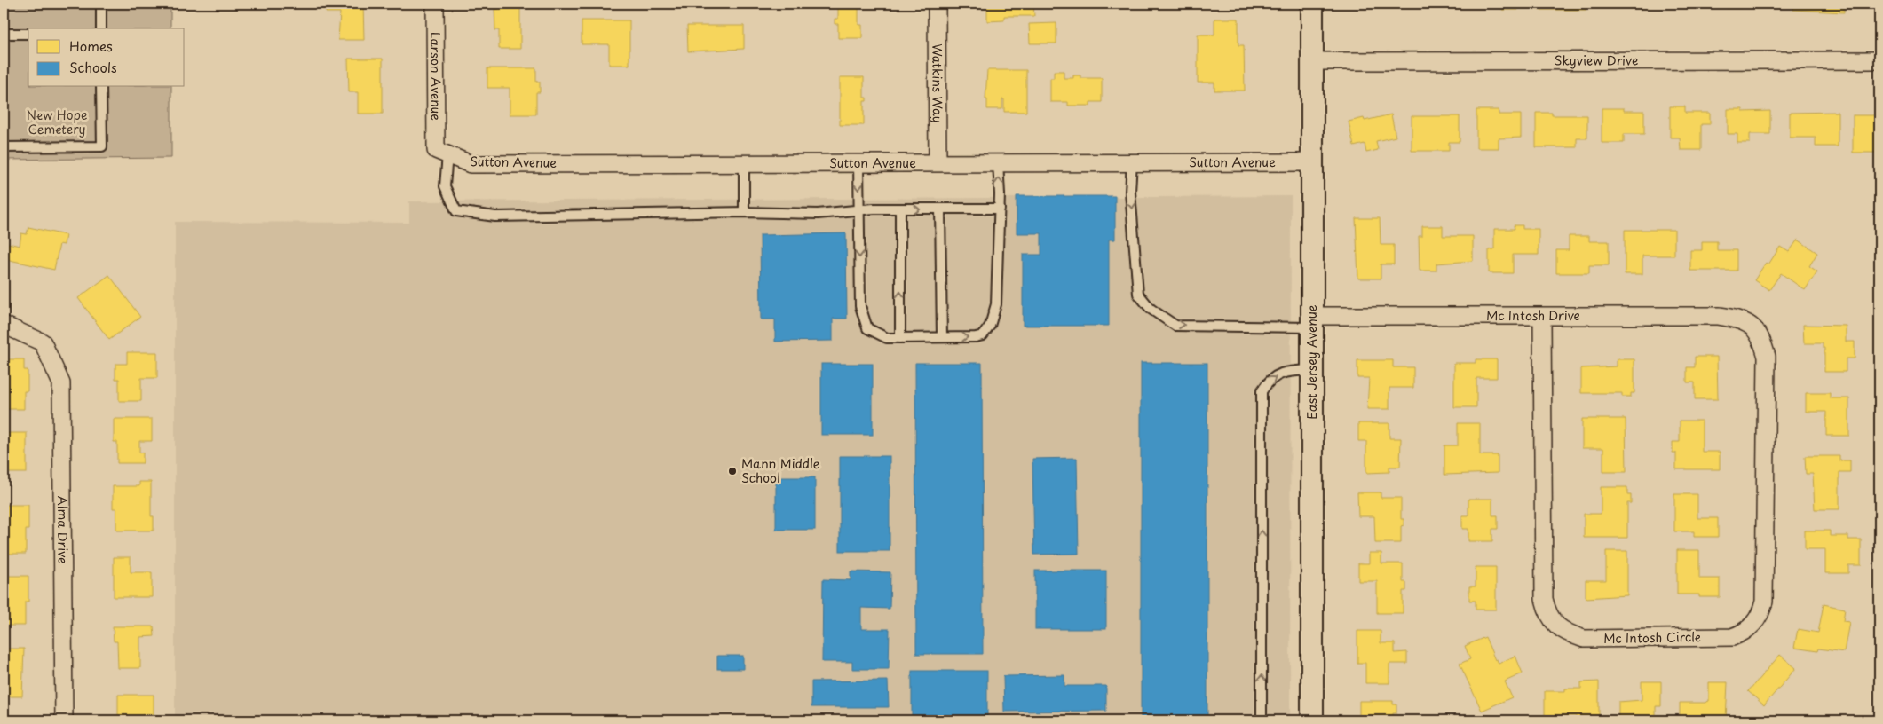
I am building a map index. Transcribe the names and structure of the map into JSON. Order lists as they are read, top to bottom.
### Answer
{
  "streets": {
    "street": [
      "Skyview Drive",
      "Larson Avenue",
      "Watkins Way",
      "Sutton Avenue",
      "Mc Intosh Drive",
      "East Jersey Avenue",
      "Alma Drive",
      "Mc Intosh Circle"
    ]
  },
  "crossings": [
    ["Skyview Drive", "East Jersey Avenue"],
    ["Larson Avenue", "Sutton Avenue"],
    ["Watkins Way", "Sutton Avenue"],
    ["Sutton Avenue", "East Jersey Avenue"],
    ["Mc Intosh Drive", "East Jersey Avenue"],
    ["Mc Intosh Drive", "Mc Intosh Circle"]
  ],
  "parks": ["New Hope Cemetery"],
  "places": ["Mann Middle School"],
  "legend": ["Homes", "Schools"]
}
